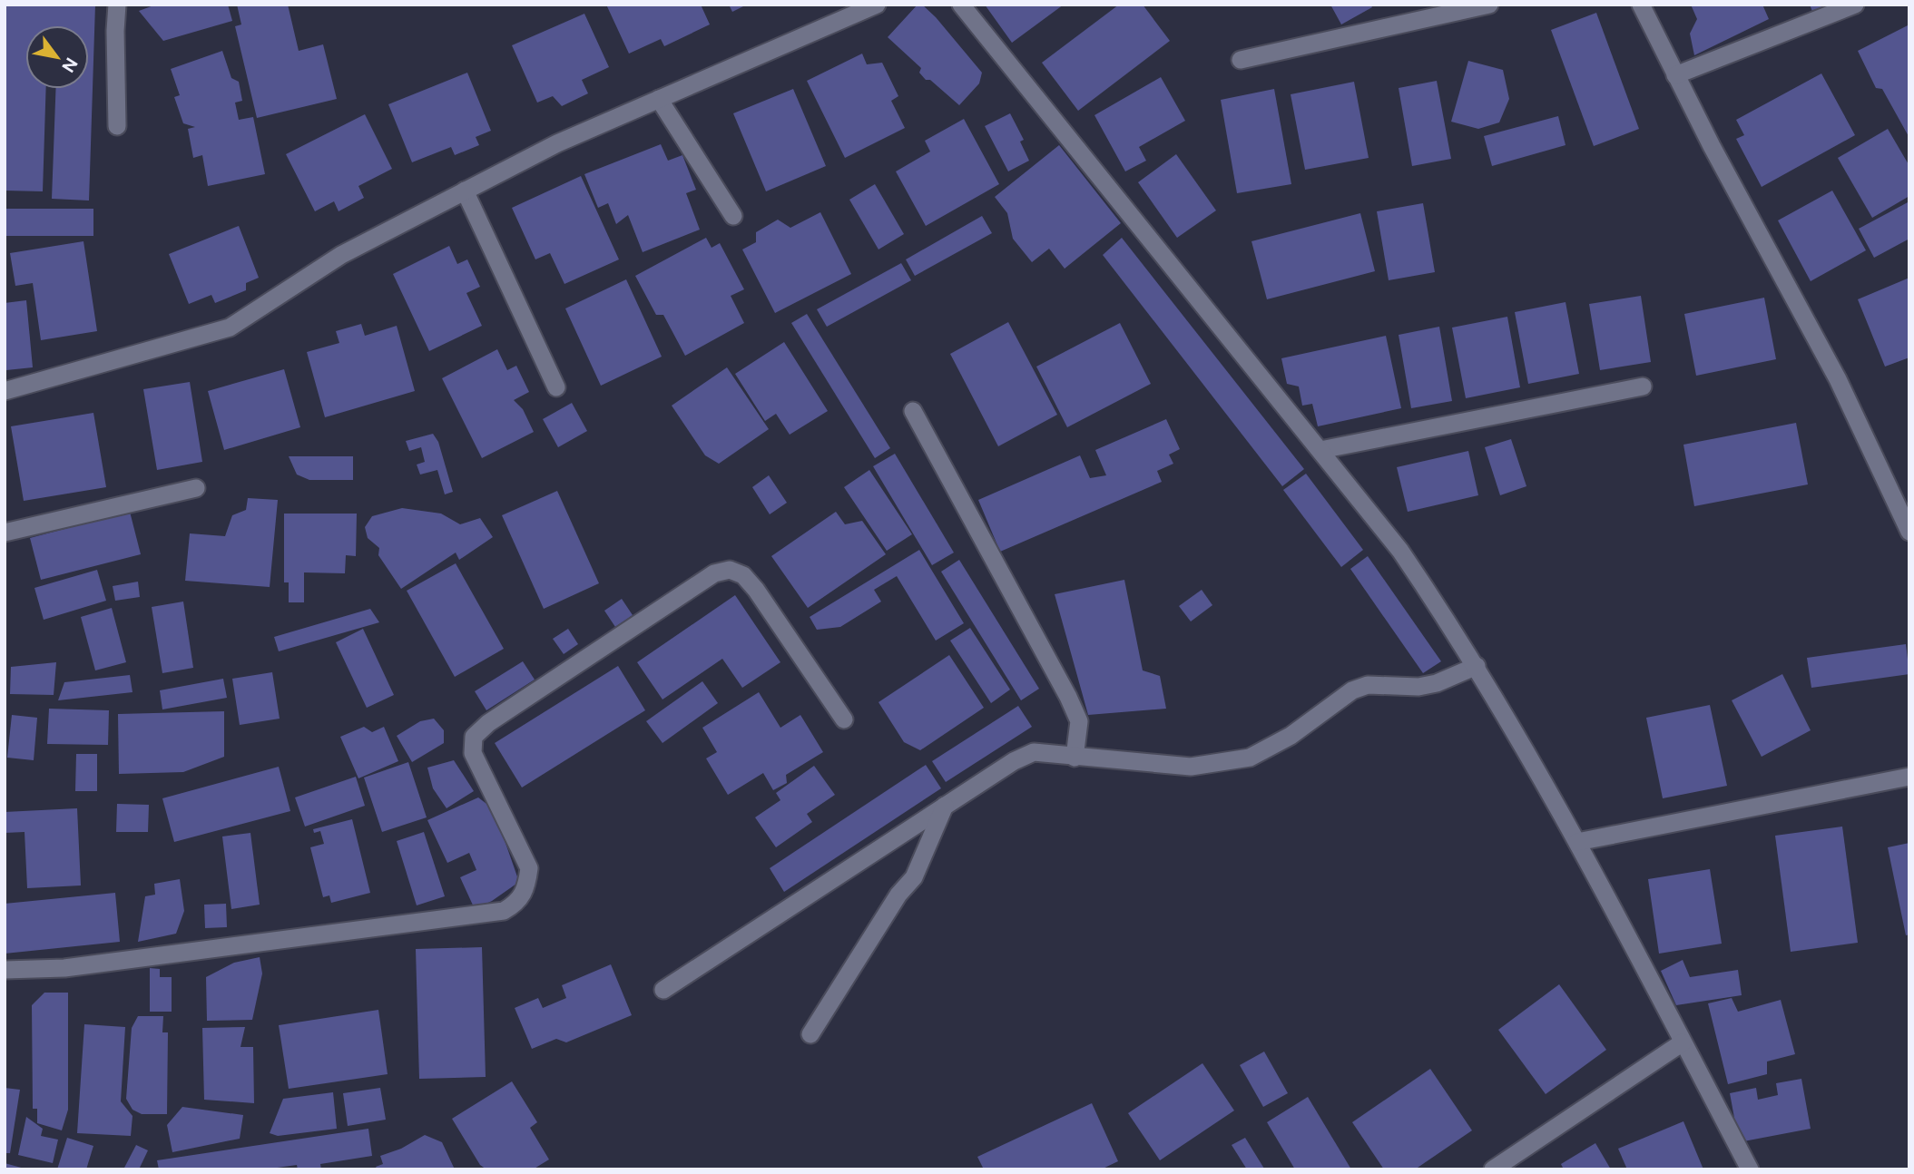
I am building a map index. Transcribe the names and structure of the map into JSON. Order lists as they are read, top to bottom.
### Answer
{
  "north": "bottom right"
}
